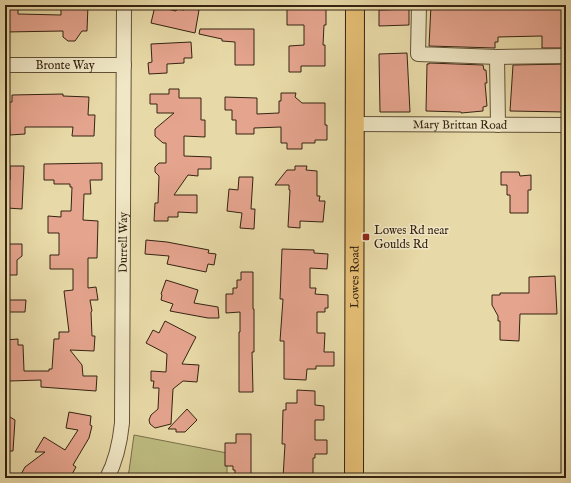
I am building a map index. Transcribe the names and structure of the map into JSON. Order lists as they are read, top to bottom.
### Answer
{
  "streets": {
    "main road": ["Lowes Road"],
    "street": ["Bronte Way", "Mary Brittan Road", "Durrell Way"]
  },
  "crossings": [
    ["Bronte Way", "Durrell Way"],
    ["Mary Brittan Road", "Lowes Road"]
  ],
  "places": {
    "transit": ["Lowes Rd near Goulds Rd"]
  }
}
